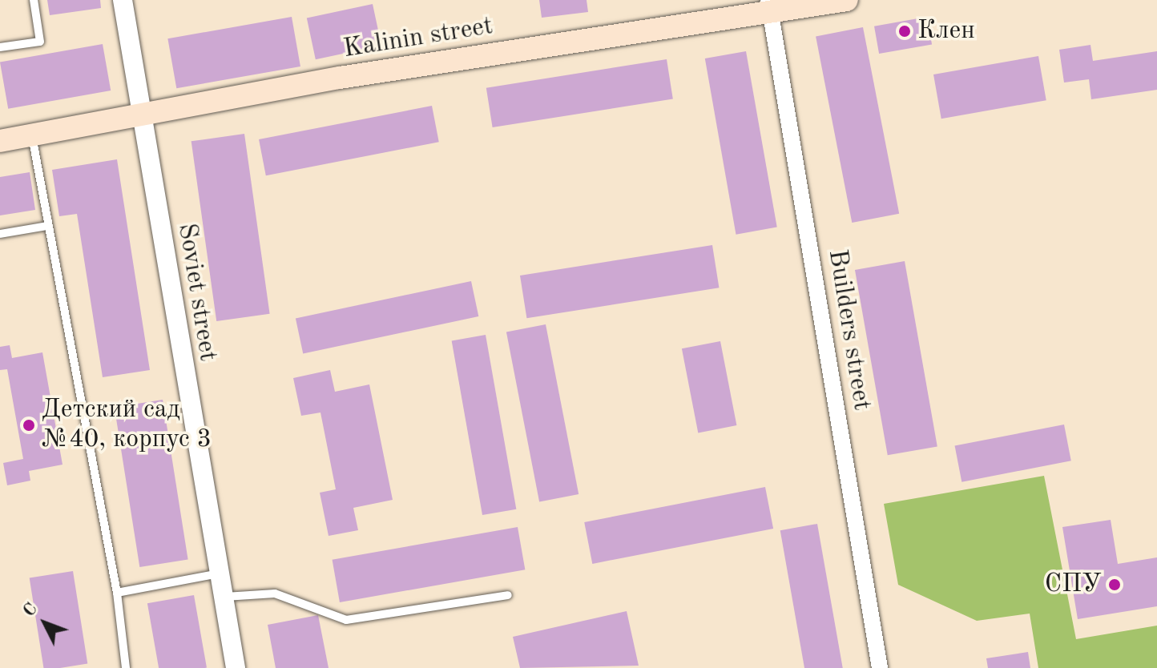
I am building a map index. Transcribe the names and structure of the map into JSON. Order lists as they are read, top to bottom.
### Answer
{
  "streets": {
    "main road": ["Kalinin street"],
    "street": ["Soviet street", "Builders street"]
  },
  "crossings": [
    ["Kalinin street", "Soviet street"],
    ["Kalinin street", "Builders street"]
  ],
  "places": ["Клен", "Детский сад №40, корпус 3", "СПУ"],
  "north": "top left"
}
